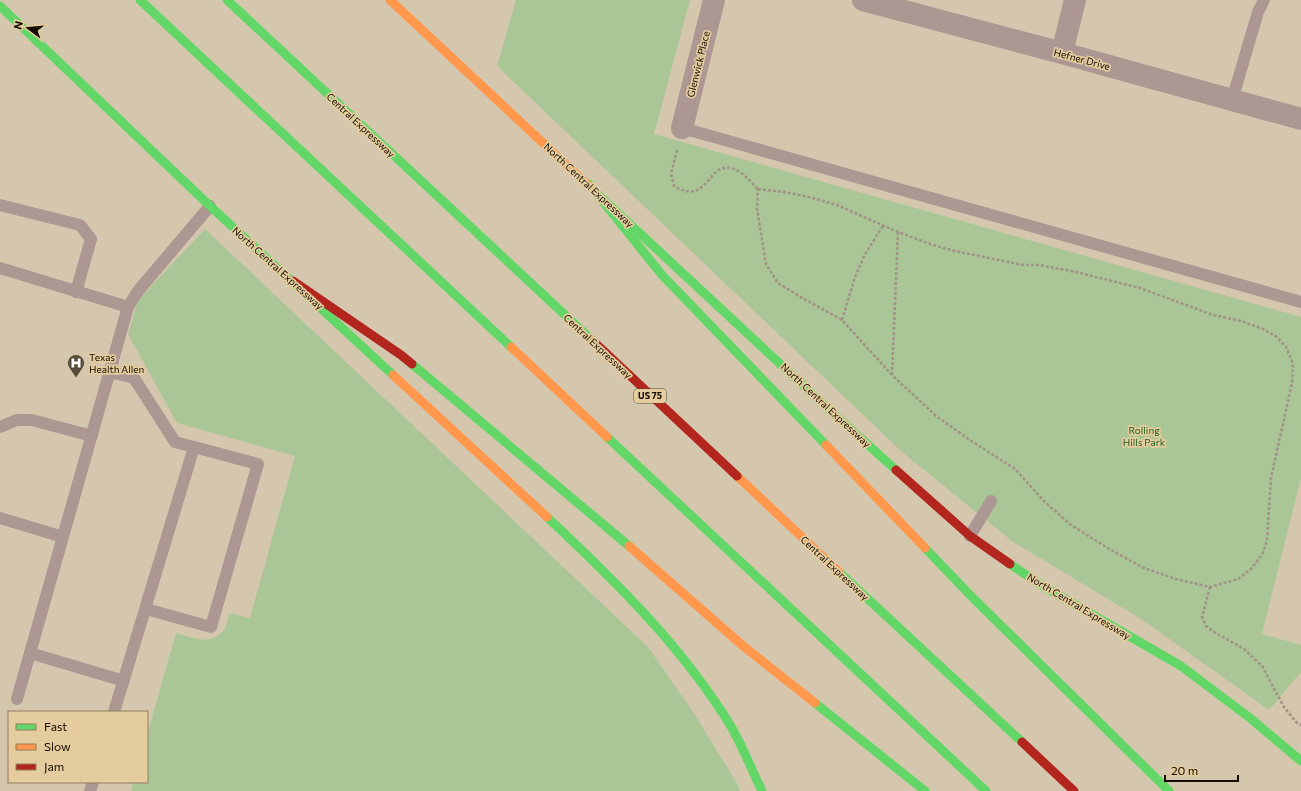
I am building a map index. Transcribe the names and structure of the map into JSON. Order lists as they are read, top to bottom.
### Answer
{
  "streets": {
    "main road": ["Central Expressway", "North Central Expressway", "US 75"],
    "street": ["Hefner Drive", "Glenwick Place"]
  },
  "parks": ["Rolling Hills Park"],
  "places": {
    "hospital": ["Texas Health Allen"]
  },
  "legend": ["Fast", "Slow", "Jam"],
  "scale_bar": "20 m",
  "north": "left"
}
